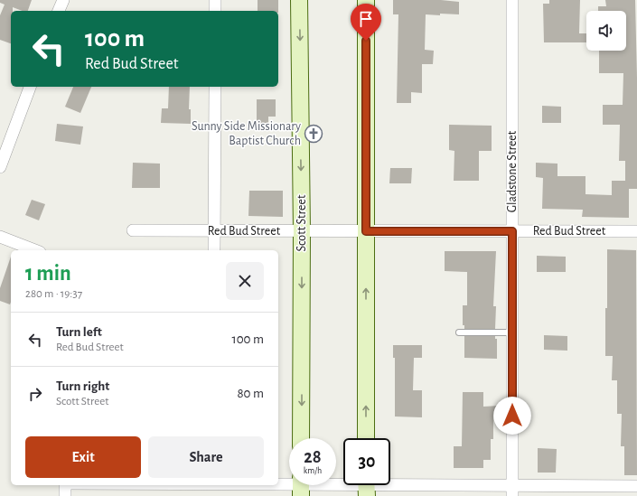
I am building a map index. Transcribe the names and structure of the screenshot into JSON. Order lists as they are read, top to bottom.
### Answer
{
  "streets": {
    "main road": ["Scott Street"],
    "street": ["Gladstone Street", "Red Bud Street"]
  },
  "crossings": [
    ["Gladstone Street", "Red Bud Street"],
    ["Scott Street", "Red Bud Street"]
  ],
  "places": {
    "church": ["Sunny Side Missionary Baptist Church"]
  },
  "page": {
    "turn": ["100 m", "Red Bud Street"],
    "heading": ["1 min", "280 m · 19:37"],
    "list": [
      {
        "name": "Turn left",
        "note": "Red Bud Street",
        "value": "100 m"
      },
      {
        "name": "Turn right",
        "note": "Scott Street",
        "value": "80 m"
      }
    ],
    "buttons": ["Exit", "Share"],
    "speed": "28 km/h",
    "limit": "30"
  }
}
